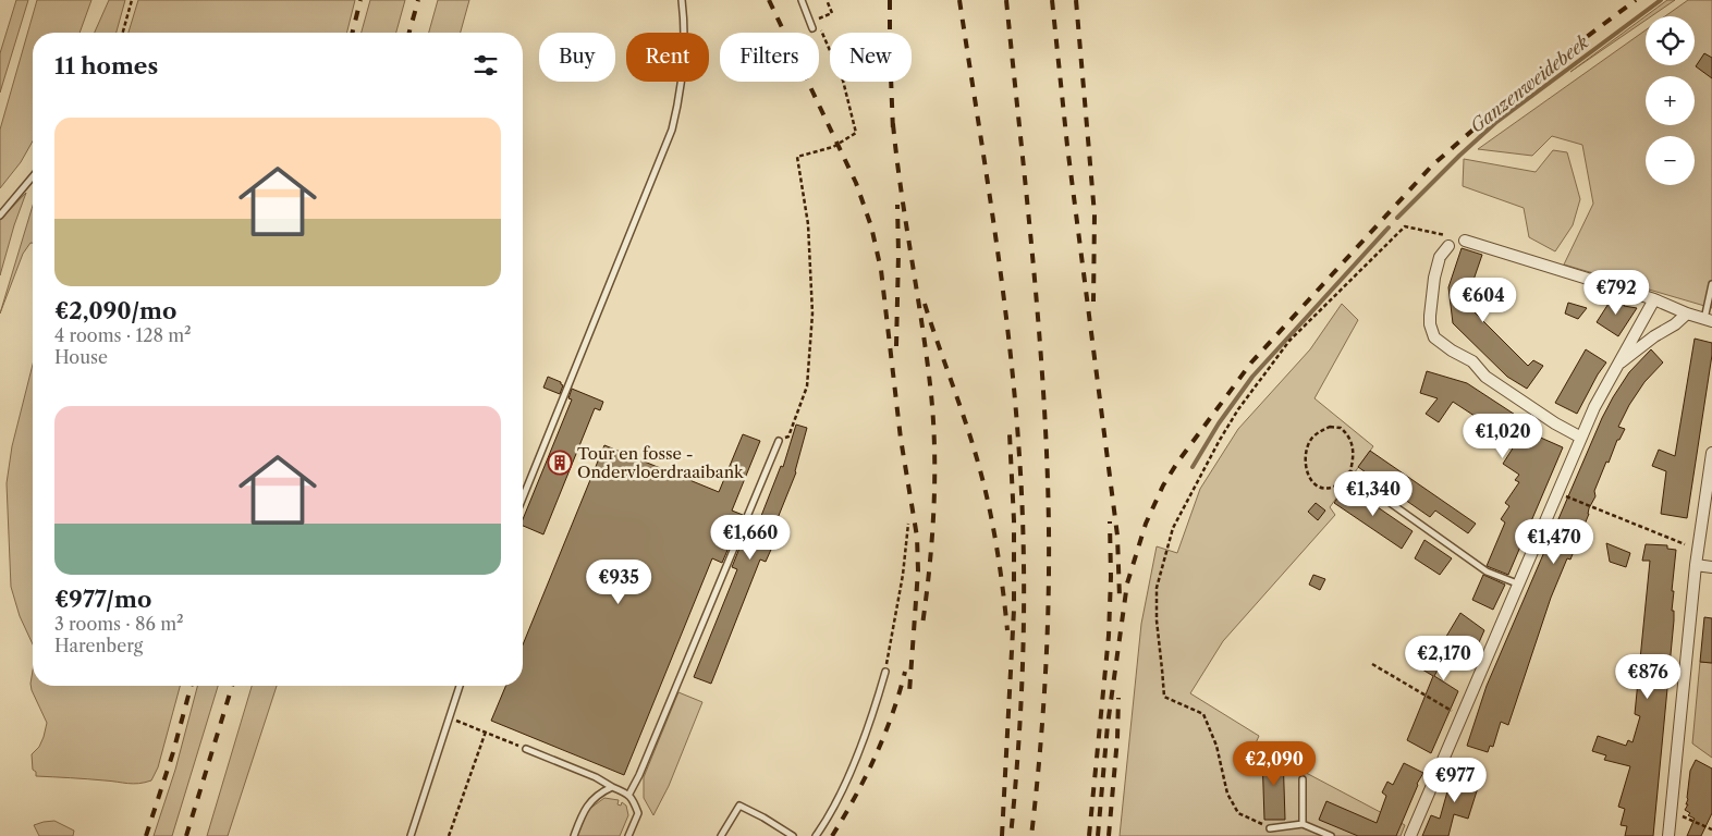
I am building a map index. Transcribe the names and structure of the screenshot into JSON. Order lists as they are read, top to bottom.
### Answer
{
  "water": ["Ganzenweidebeek"],
  "places": {
    "building": ["Tour en fosse - Ondervloerdraaibank"]
  },
  "page": {
    "map_buttons": ["+", "−"],
    "chip": [
      "Buy",
      "Rent",
      "Filters",
      "New"
    ],
    "heading": "11 homes",
    "list": [
      {
        "name": "€2,090/mo",
        "note": "4 rooms · 128 m² · House"
      },
      {
        "name": "€977/mo",
        "note": "3 rooms · 86 m² · Harenberg"
      }
    ],
    "price": [
      "€792",
      "€604",
      "€1,020",
      "€1,340",
      "€1,660",
      "€1,470",
      "€935",
      "€2,170",
      "€876",
      "€2,090",
      "€977"
    ]
  }
}
